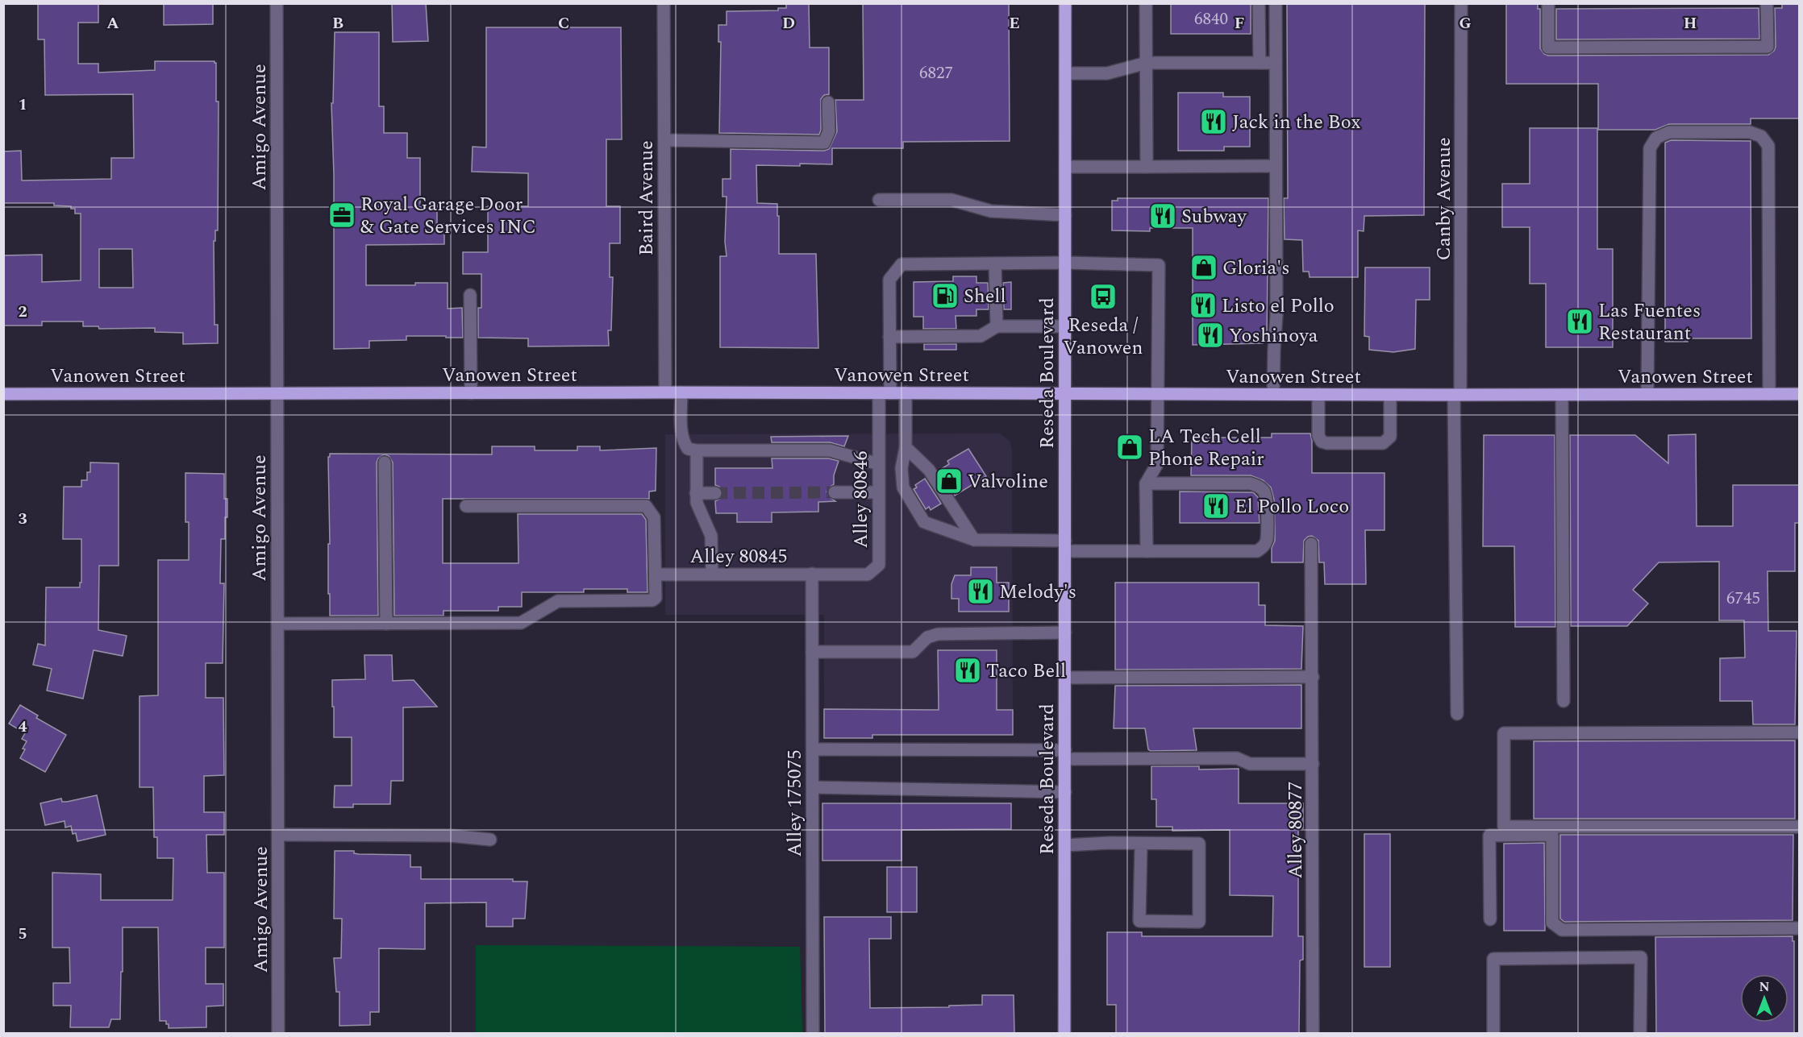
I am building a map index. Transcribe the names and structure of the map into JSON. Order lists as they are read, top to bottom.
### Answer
{
  "streets": {
    "main road": ["Reseda Boulevard", "Vanowen Street"],
    "street": [
      "Amigo Avenue",
      "Baird Avenue",
      "Canby Avenue",
      "Alley 80846",
      "Alley 80845",
      "Alley 175075",
      "Alley 80877"
    ]
  },
  "crossings": [
    ["Amigo Avenue", "Vanowen Street"],
    ["Baird Avenue", "Vanowen Street"],
    ["Canby Avenue", "Vanowen Street"],
    ["Reseda Boulevard", "Vanowen Street"],
    ["Vanowen Street", "Alley 80846"],
    ["Alley 80846", "Alley 80845"],
    ["Alley 80846", "Alley 175075"],
    ["Alley 80845", "Alley 175075"]
  ],
  "places": {
    "restaurant": [
      "Jack in the Box",
      "Subway",
      "Listo el Pollo",
      "Las Fuentes Restaurant",
      "Yoshinoya",
      "El Pollo Loco",
      "Melody's",
      "Taco Bell"
    ],
    "office": ["Royal Garage Door & Gate Services INC"],
    "shop": ["Gloria's", "LA Tech Cell Phone Repair", "Valvoline"],
    "fuel station": ["Shell"],
    "bus stop": ["Reseda / Vanowen"]
  },
  "house_numbers": ["6840", "6827", "6745"],
  "north": "top",
  "grid": {
    "columns": [
      "A",
      "B",
      "C",
      "D",
      "E",
      "F",
      "G",
      "H"
    ],
    "rows": [
      "1",
      "2",
      "3",
      "4",
      "5"
    ]
  }
}
